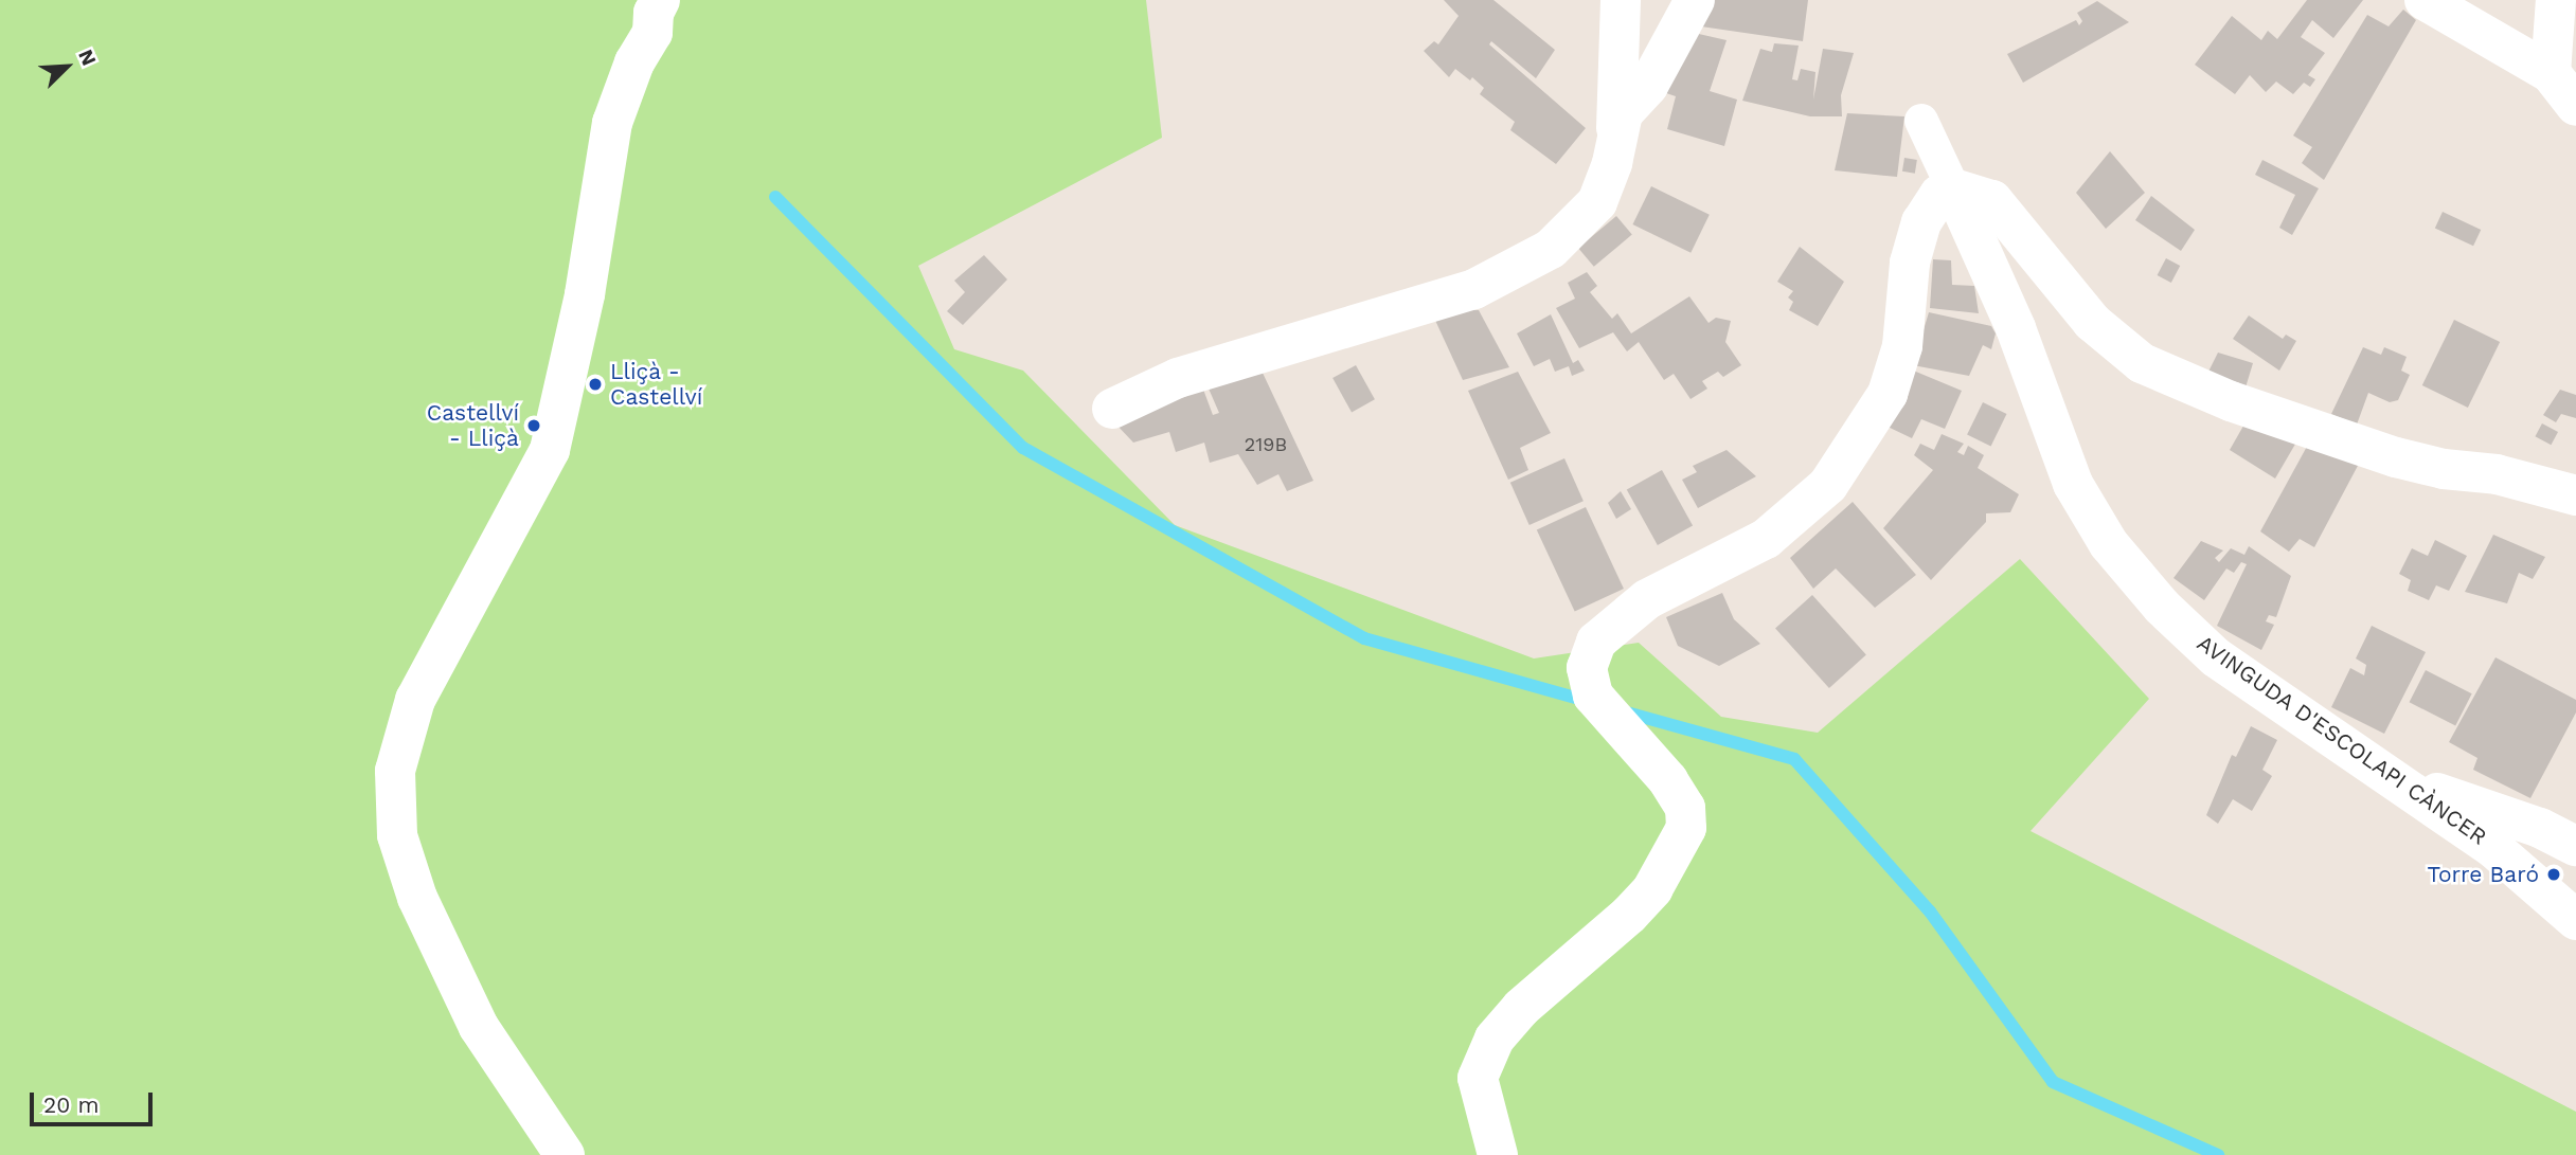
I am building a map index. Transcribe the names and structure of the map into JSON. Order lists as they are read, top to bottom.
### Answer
{
  "streets": {
    "street": ["AVINGUDA D'ESCOLAPI CÀNCER"]
  },
  "places": ["Lliçà - Castellví", "Castellví - Lliçà", "Torre Baró"],
  "house_numbers": ["219B"],
  "scale_bar": "20 m",
  "north": "top right"
}
